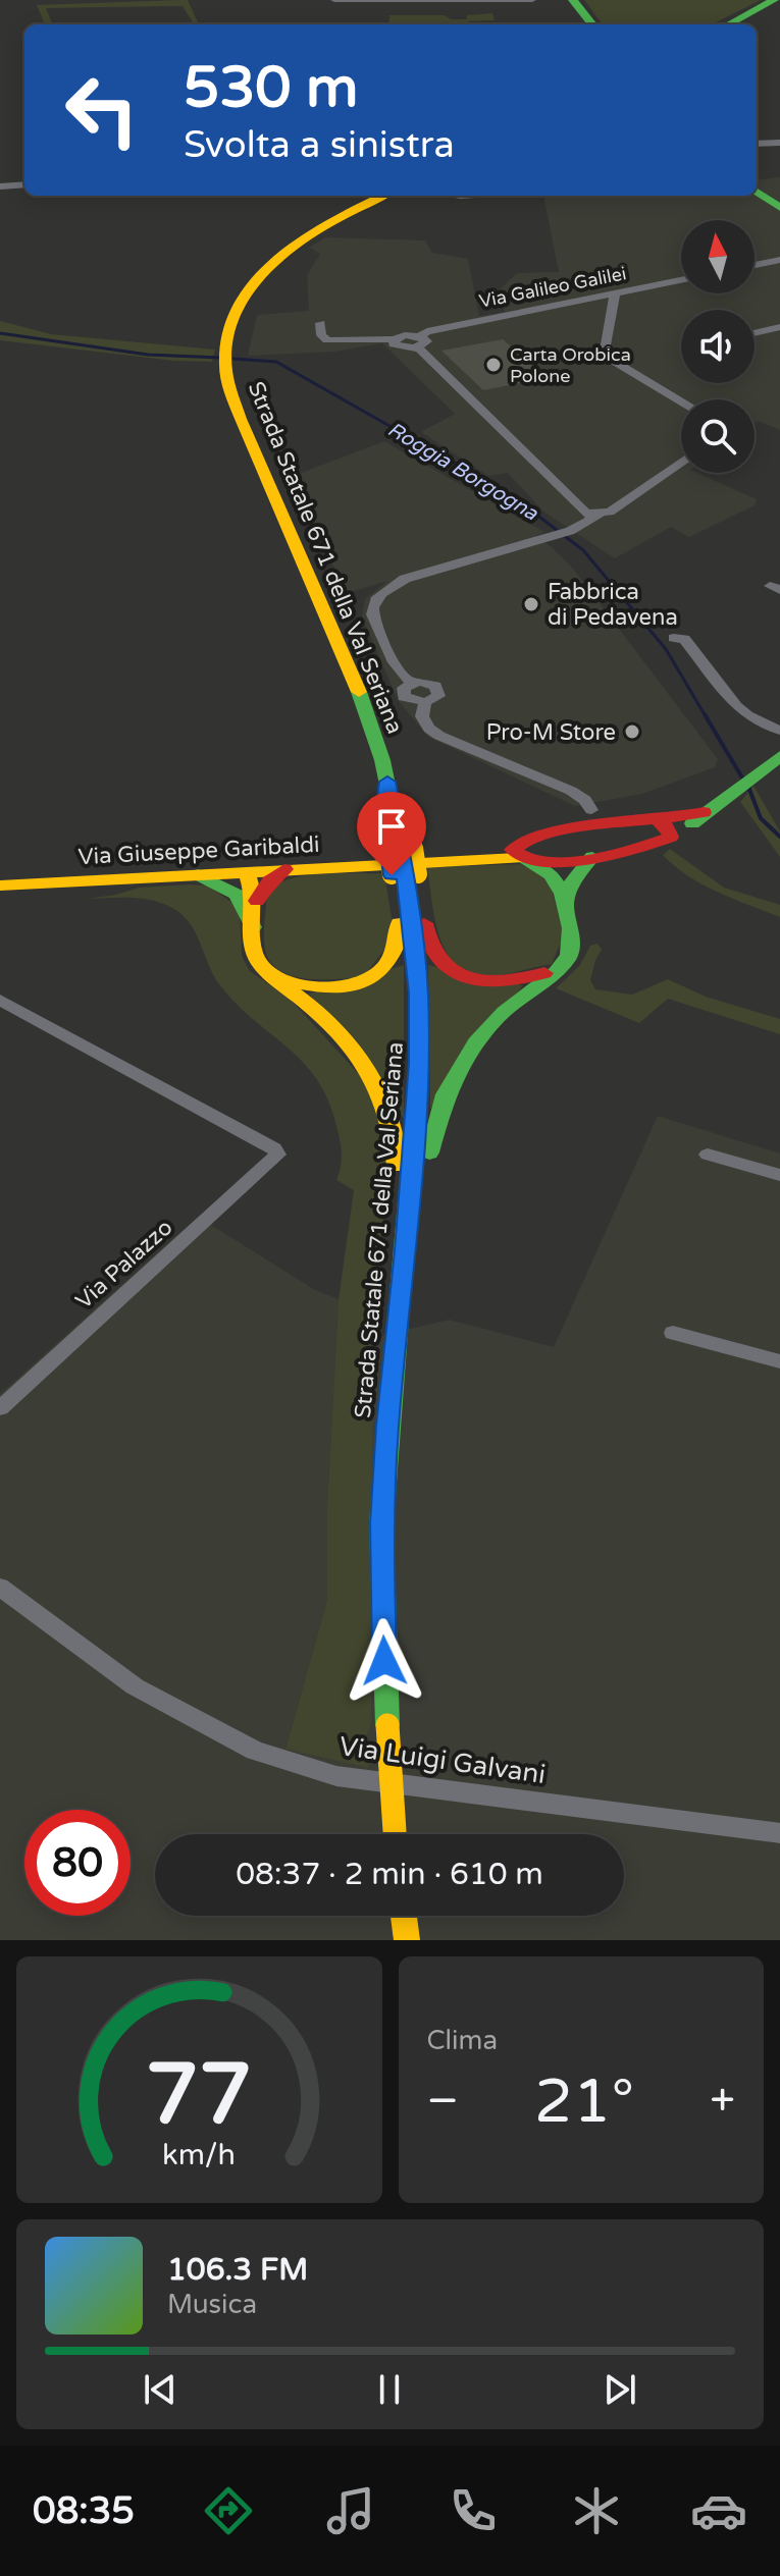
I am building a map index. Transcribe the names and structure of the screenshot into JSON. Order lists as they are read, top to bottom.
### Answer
{
  "streets": {
    "main road": ["Strada Statale 671 della Val Seriana", "Via Giuseppe Garibaldi"],
    "street": ["Via Galileo Galilei", "Via Palazzo", "Via Luigi Galvani"]
  },
  "crossings": [
    ["Strada Statale 671 della Val Seriana", "Via Giuseppe Garibaldi"]
  ],
  "water": ["Roggia Borgogna"],
  "places": ["Carta Orobica Polone", "Fabbrica di Pedavena", "Pro-M Store"],
  "north": "top",
  "page": {
    "turn": ["530 m", "Svolta a sinistra"],
    "limit": "80",
    "trip": "08:37 · 2 min · 610 m",
    "tile": "Clima",
    "heat": ["−", "21°", "+"],
    "song": ["106.3 FM", "Musica"],
    "tabs": "08:35",
    "gauge": ["77", "km/h"]
  }
}
